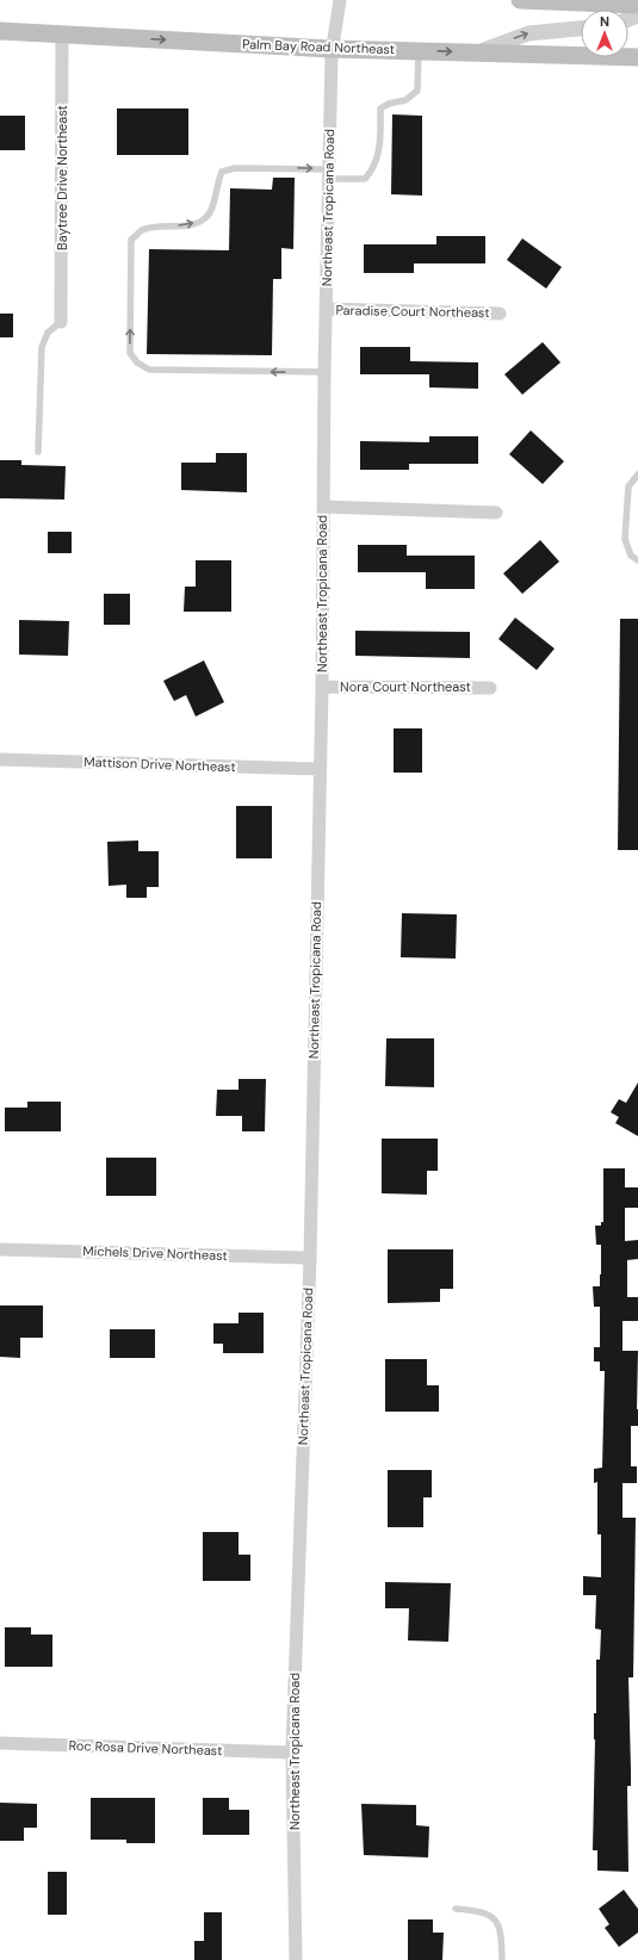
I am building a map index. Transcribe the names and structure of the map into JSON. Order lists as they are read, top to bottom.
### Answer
{
  "streets": {
    "main road": ["Palm Bay Road Northeast"],
    "street": [
      "Baytree Drive Northeast",
      "Northeast Tropicana Road",
      "Paradise Court Northeast",
      "Nora Court Northeast",
      "Mattison Drive Northeast",
      "Michels Drive Northeast",
      "Roc Rosa Drive Northeast"
    ]
  },
  "crossings": [
    ["Palm Bay Road Northeast", "Baytree Drive Northeast"],
    ["Palm Bay Road Northeast", "Northeast Tropicana Road"],
    ["Northeast Tropicana Road", "Paradise Court Northeast"],
    ["Northeast Tropicana Road", "Nora Court Northeast"],
    ["Northeast Tropicana Road", "Mattison Drive Northeast"],
    ["Northeast Tropicana Road", "Michels Drive Northeast"],
    ["Northeast Tropicana Road", "Roc Rosa Drive Northeast"]
  ],
  "one_way": ["Palm Bay Road Northeast"],
  "north": "top"
}
